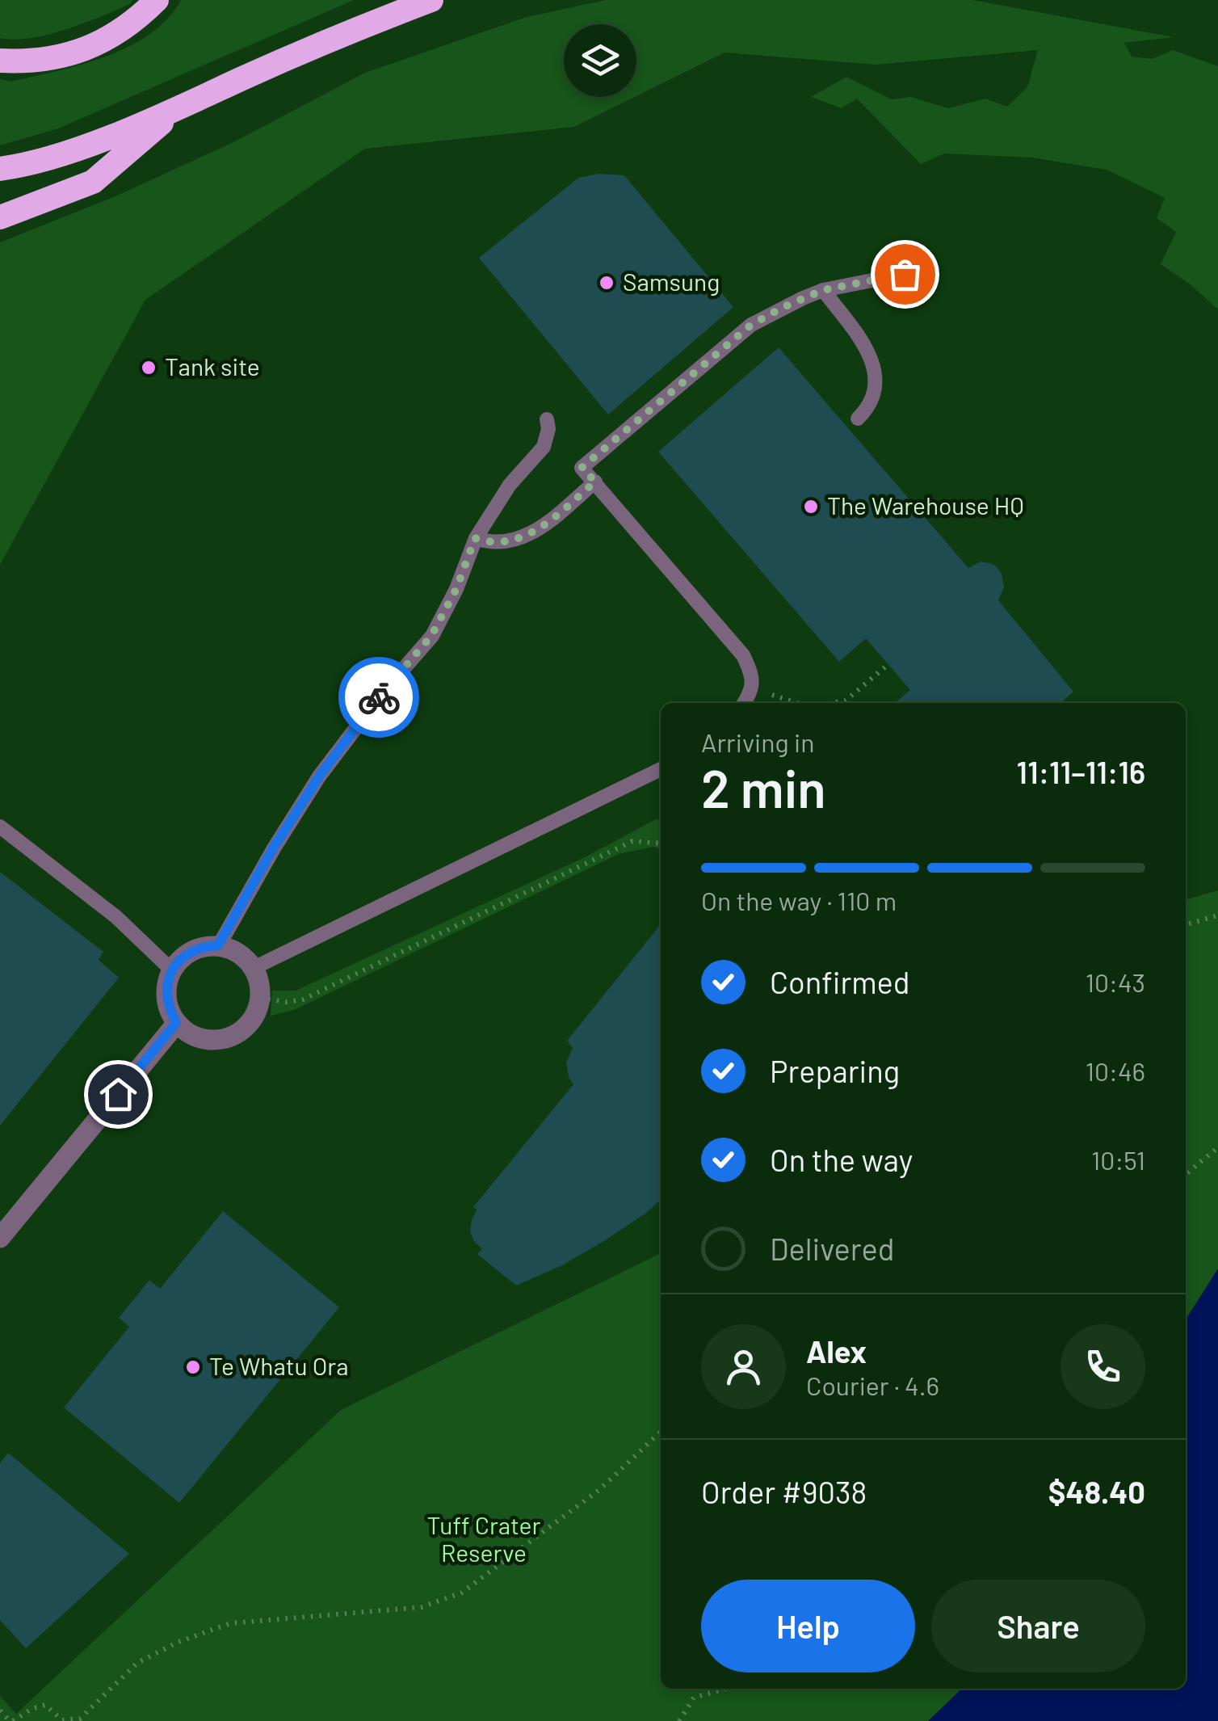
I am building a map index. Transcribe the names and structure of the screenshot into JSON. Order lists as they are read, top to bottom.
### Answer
{
  "parks": ["Tuff Crater Reserve"],
  "places": [
    "Samsung",
    "Tank site",
    "The Warehouse HQ",
    "Te Whatu Ora"
  ],
  "page": {
    "heading": ["2 min", "Arriving in", "11:11–11:16"],
    "panel": [
      "Alex",
      "Courier · 4.6",
      "Order #9038",
      "$48.40"
    ],
    "bar": "On the way · 110 m",
    "list": [
      ["Confirmed", "10:43"],
      ["Preparing", "10:46"],
      ["On the way", "10:51"],
      "Delivered"
    ],
    "buttons": ["Help", "Share"]
  }
}
